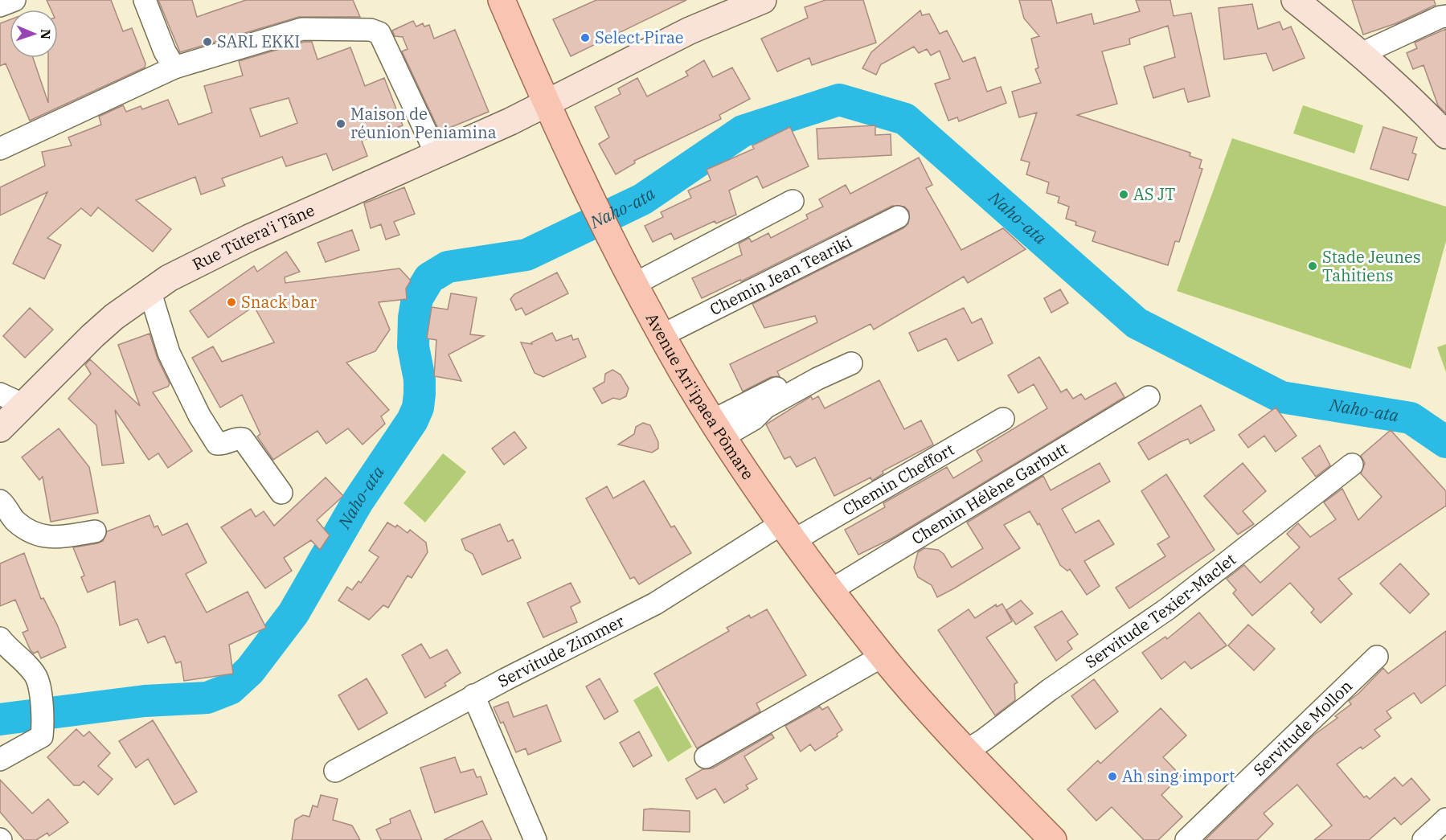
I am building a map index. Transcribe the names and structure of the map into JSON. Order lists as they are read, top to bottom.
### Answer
{
  "streets": {
    "main road": ["Rue Tūtera'i Tāne", "Avenue Ari'ipaea Pōmare"],
    "street": [
      "Chemin Jean Teariki",
      "Chemin Cheffort",
      "Chemin Hélène Garbutt",
      "Servitude Texier-Maclet",
      "Servitude Zimmer",
      "Servitude Mollon"
    ]
  },
  "crossings": [
    ["Rue Tūtera'i Tāne", "Avenue Ari'ipaea Pōmare"],
    ["Chemin Jean Teariki", "Avenue Ari'ipaea Pōmare"],
    ["Avenue Ari'ipaea Pōmare", "Chemin Cheffort"],
    ["Avenue Ari'ipaea Pōmare", "Chemin Hélène Garbutt"],
    ["Avenue Ari'ipaea Pōmare", "Servitude Texier-Maclet"],
    ["Avenue Ari'ipaea Pōmare", "Servitude Zimmer"],
    ["Chemin Cheffort", "Servitude Zimmer"]
  ],
  "water": ["Naho-ata"],
  "places": [
    "Select Pirae",
    "SARL EKKI",
    "Maison de réunion Peniamina",
    "AS JT",
    "Stade Jeunes Tahitiens",
    "Snack bar",
    "Ah sing import"
  ],
  "north": "right"
}
